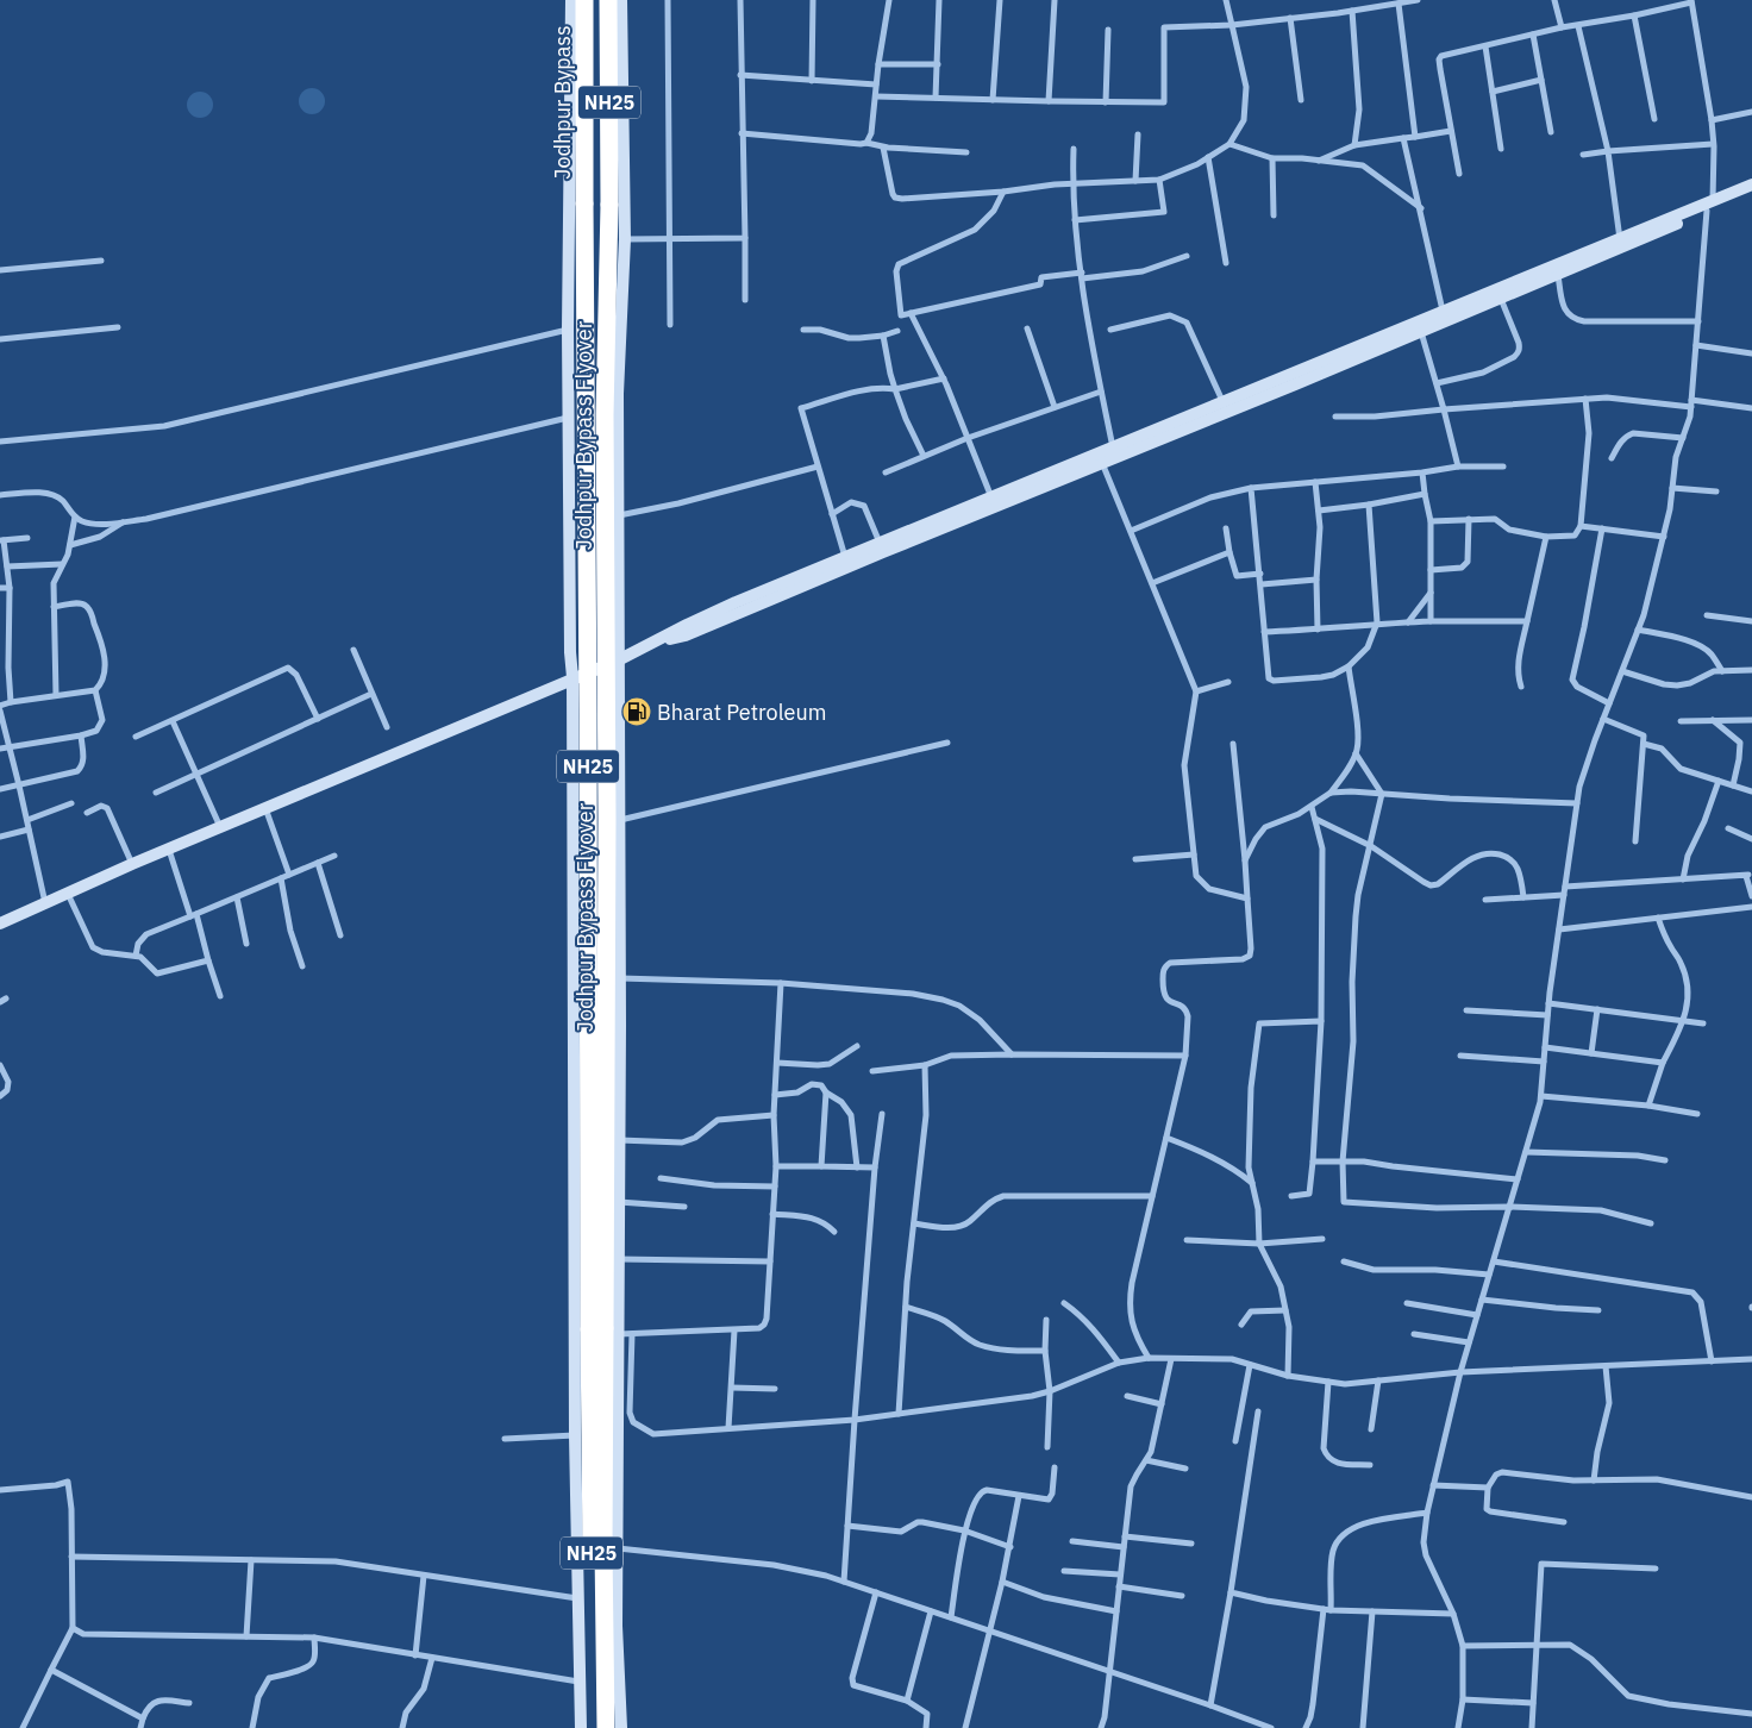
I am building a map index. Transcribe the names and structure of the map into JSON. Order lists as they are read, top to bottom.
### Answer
{
  "streets": {
    "highway": ["Jodhpur Bypass", "NH25", "Jodhpur Bypass Flyover"]
  },
  "crossings": [
    ["Jodhpur Bypass", "Jodhpur Bypass Flyover"],
    ["NH25", "Jodhpur Bypass Flyover"]
  ],
  "places": {
    "fuel station": ["Bharat Petroleum"]
  }
}
